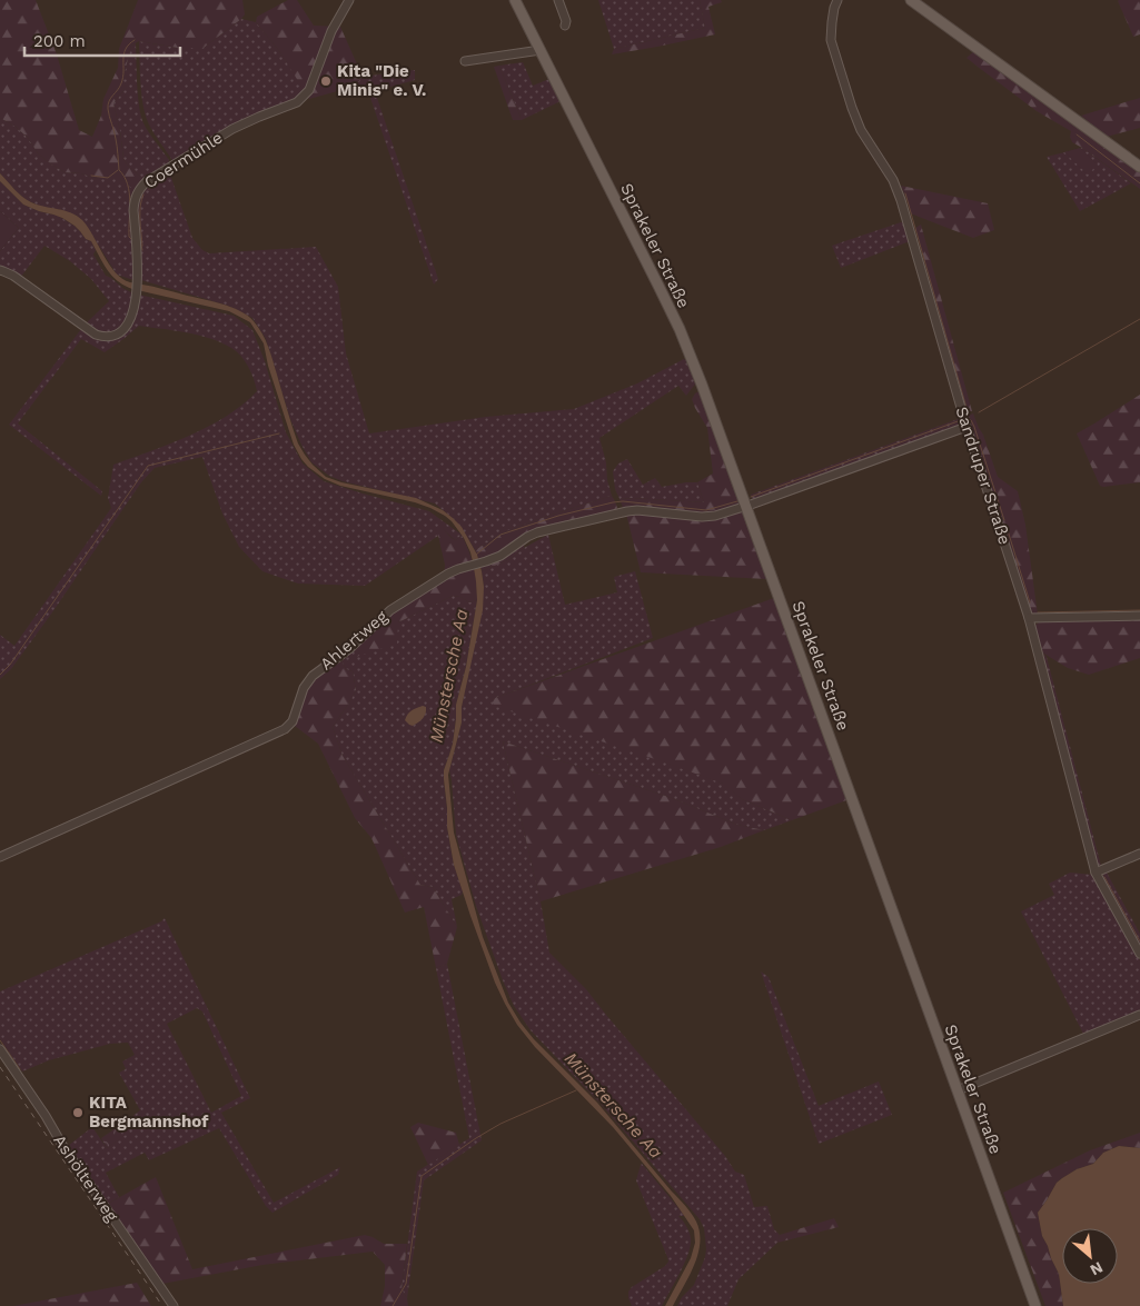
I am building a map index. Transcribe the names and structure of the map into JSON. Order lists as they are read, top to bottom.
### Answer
{
  "streets": {
    "main road": ["Sprakeler Straße"],
    "street": [
      "Coermühle",
      "Sandruper Straße",
      "Ahlertweg",
      "Ashölterweg"
    ]
  },
  "crossings": [
    ["Sprakeler Straße", "Ahlertweg"],
    ["Sandruper Straße", "Ahlertweg"]
  ],
  "water": ["Münstersche Aa"],
  "places": ["Kita \"Die Minis\" e. V.", "KITA Bergmannshof"],
  "scale_bar": "200 m",
  "north": "bottom right"
}
